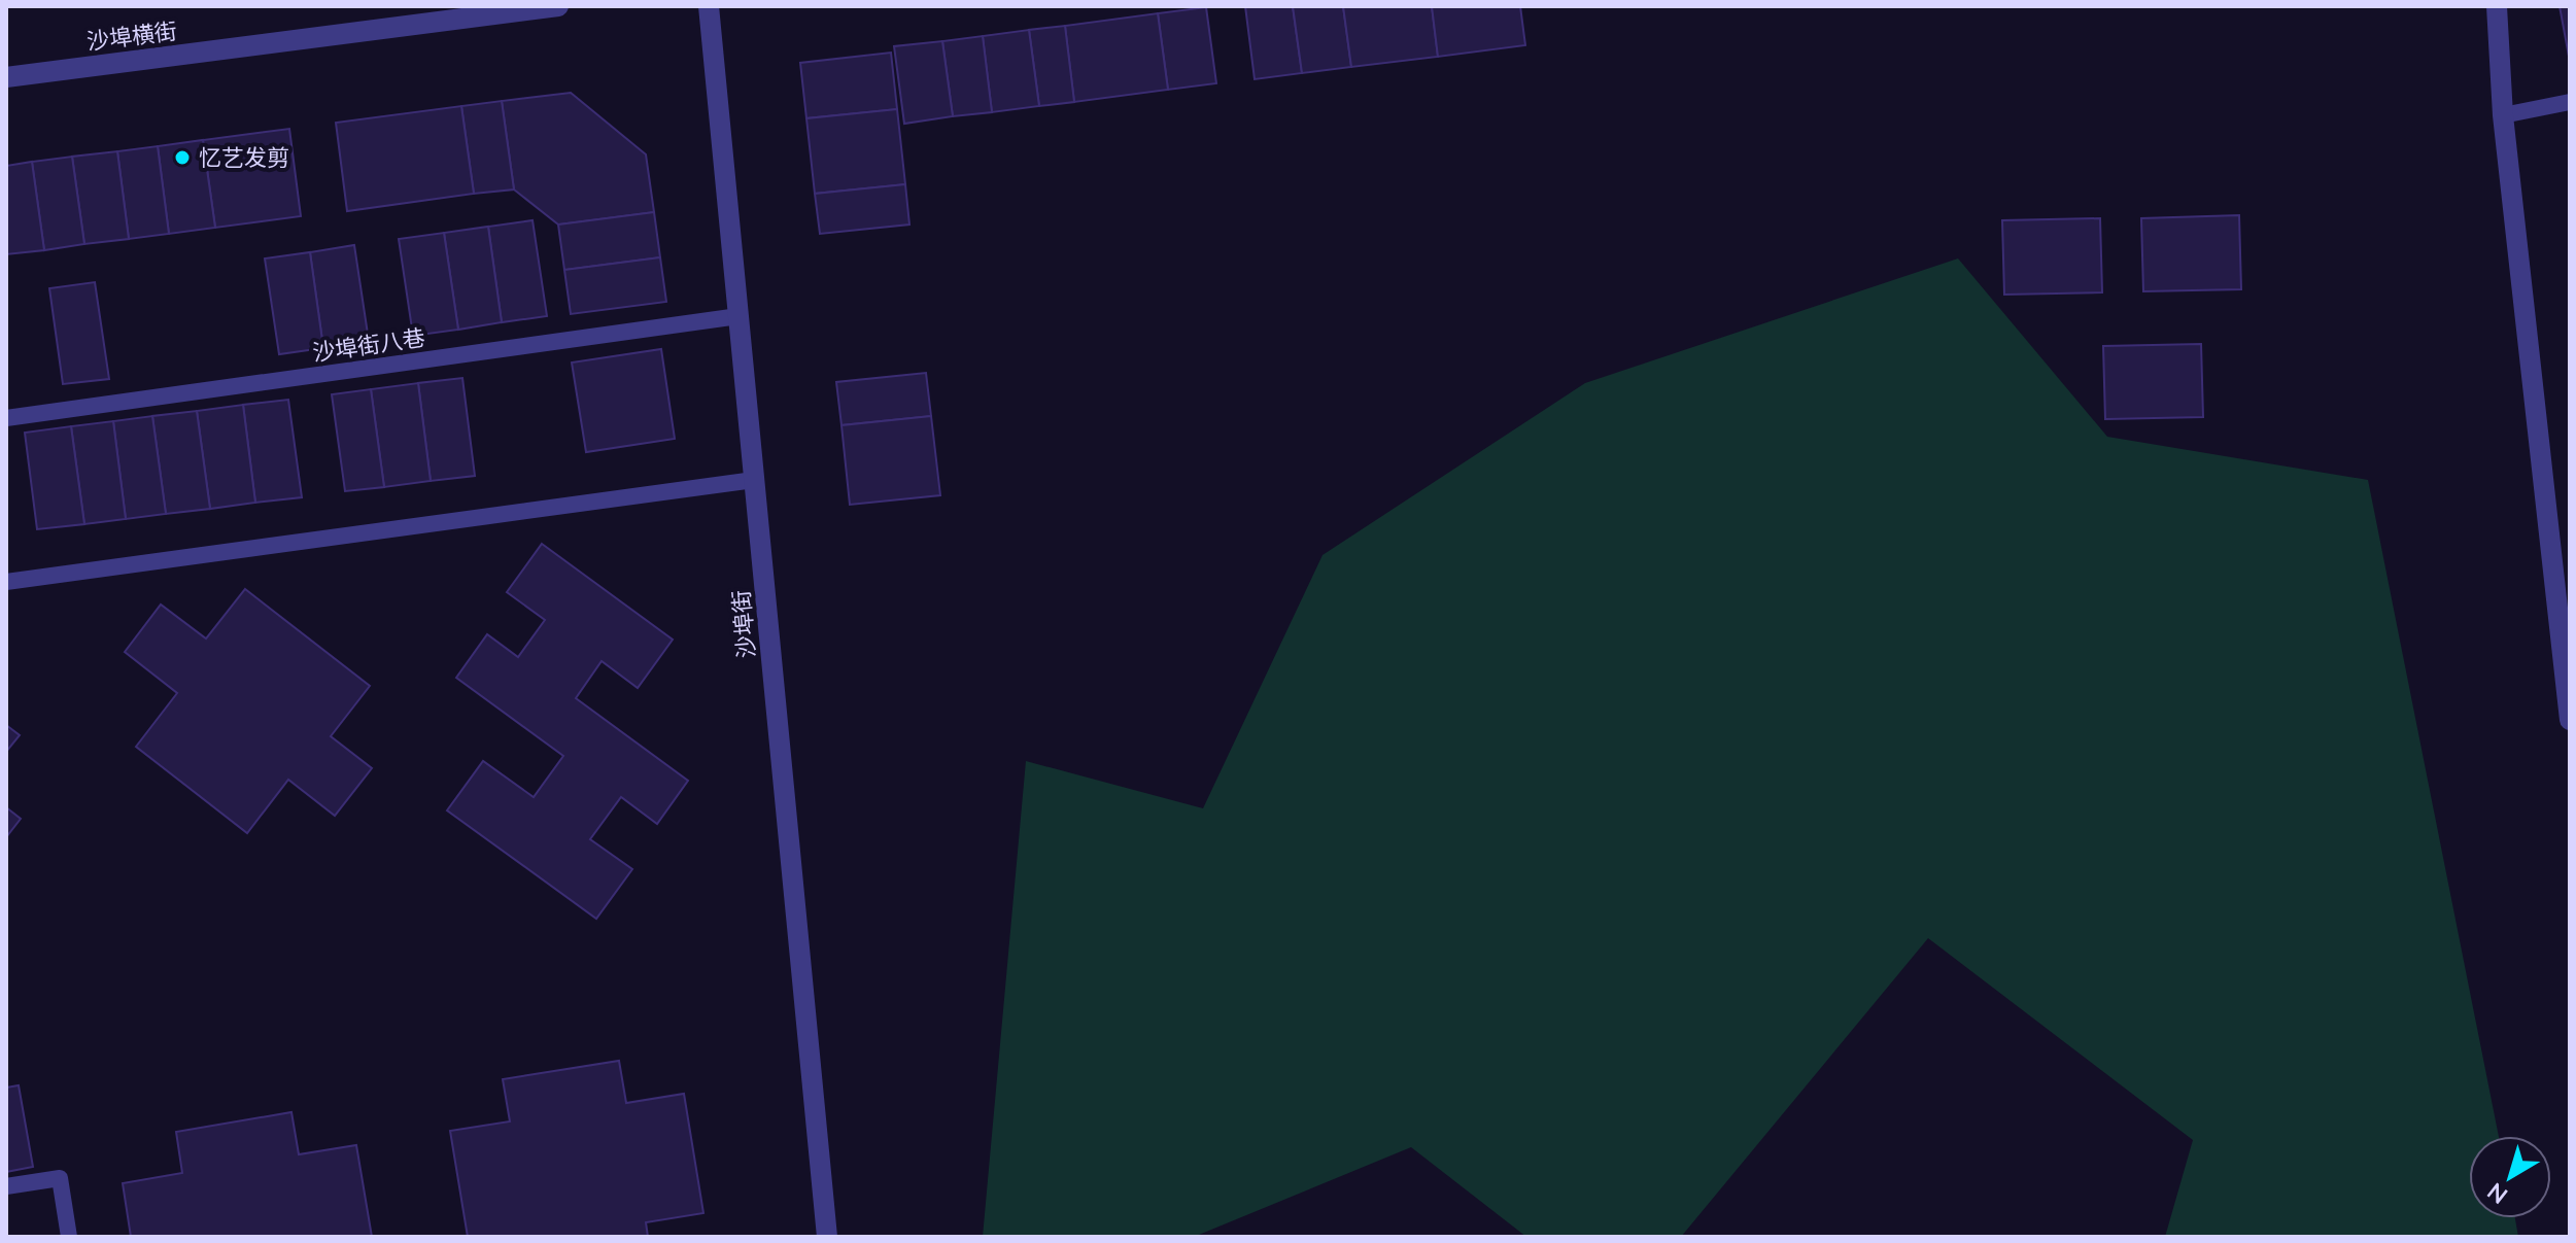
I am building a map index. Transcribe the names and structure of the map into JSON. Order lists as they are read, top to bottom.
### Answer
{
  "streets": {
    "street": ["沙埠横街", "沙埠街"],
    "lane": ["沙埠街八巷"]
  },
  "crossings": [
    ["沙埠街八巷", "沙埠街"]
  ],
  "places": ["忆艺发剪"],
  "north": "bottom left"
}
